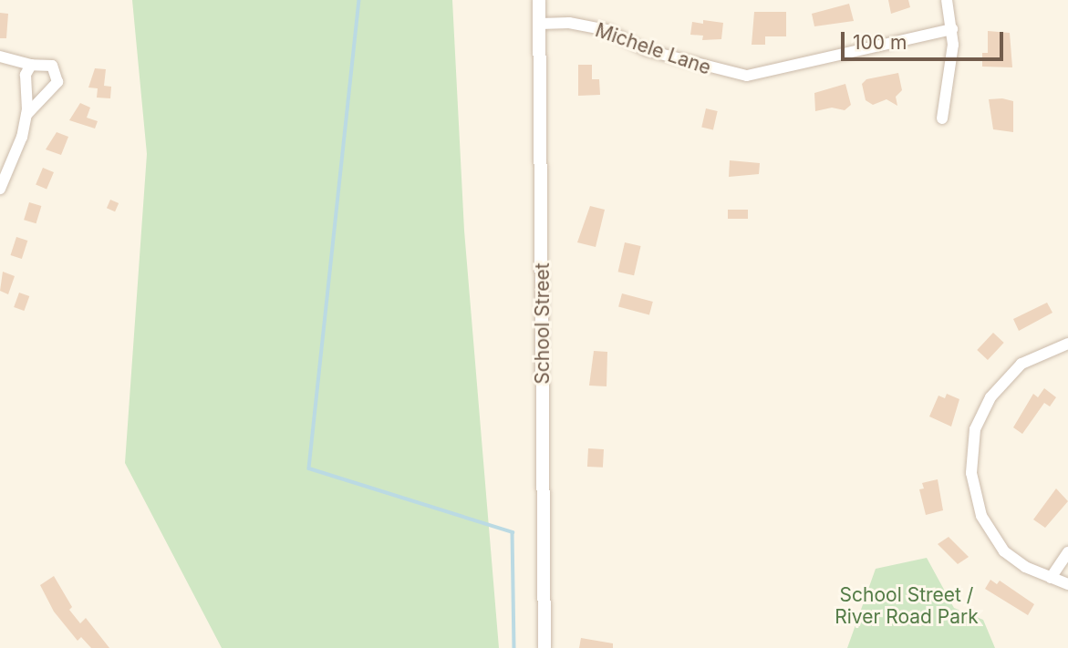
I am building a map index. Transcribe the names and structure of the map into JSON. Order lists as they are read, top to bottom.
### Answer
{
  "streets": {
    "street": ["Michele Lane", "School Street"]
  },
  "crossings": [
    ["Michele Lane", "School Street"]
  ],
  "parks": ["School Street / River Road Park"],
  "scale_bar": "100 m"
}
